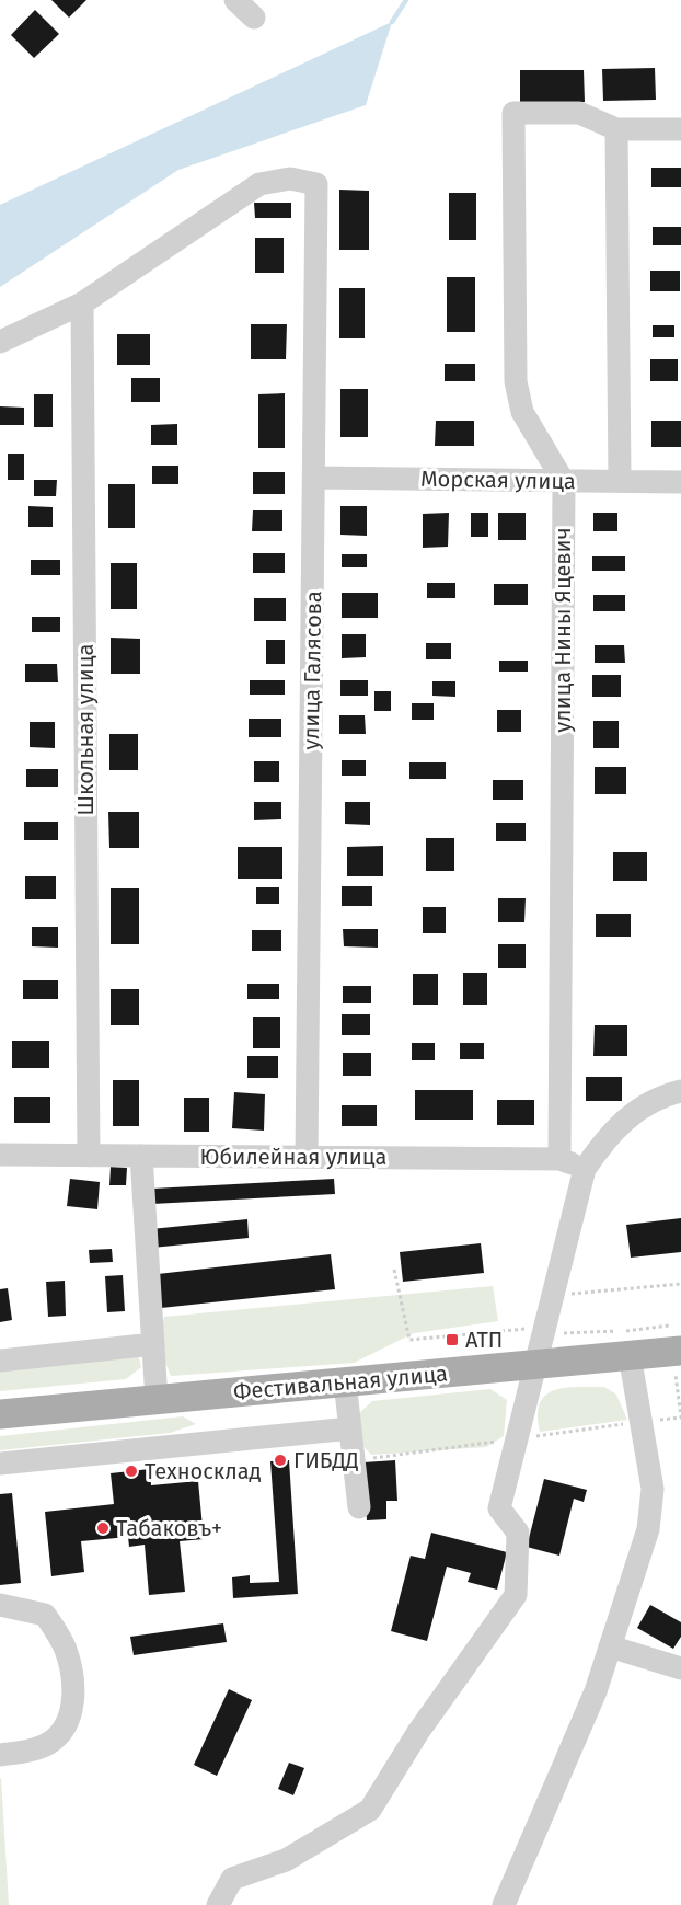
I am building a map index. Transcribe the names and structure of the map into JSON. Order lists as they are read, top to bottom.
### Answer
{
  "streets": {
    "main road": ["Фестивальная улица"],
    "street": [
      "Морская улица",
      "улица Нины Яцевич",
      "улица Галясова",
      "Школьная улица",
      "Юбилейная улица"
    ]
  },
  "crossings": [
    ["Морская улица", "улица Нины Яцевич"],
    ["Морская улица", "улица Галясова"],
    ["улица Нины Яцевич", "Юбилейная улица"],
    ["улица Галясова", "Школьная улица"],
    ["улица Галясова", "Юбилейная улица"],
    ["Школьная улица", "Юбилейная улица"]
  ],
  "places": {
    "transit": ["АТП"],
    "other": ["ГИБДД", "Техносклад", "Табаковъ+"]
  }
}
